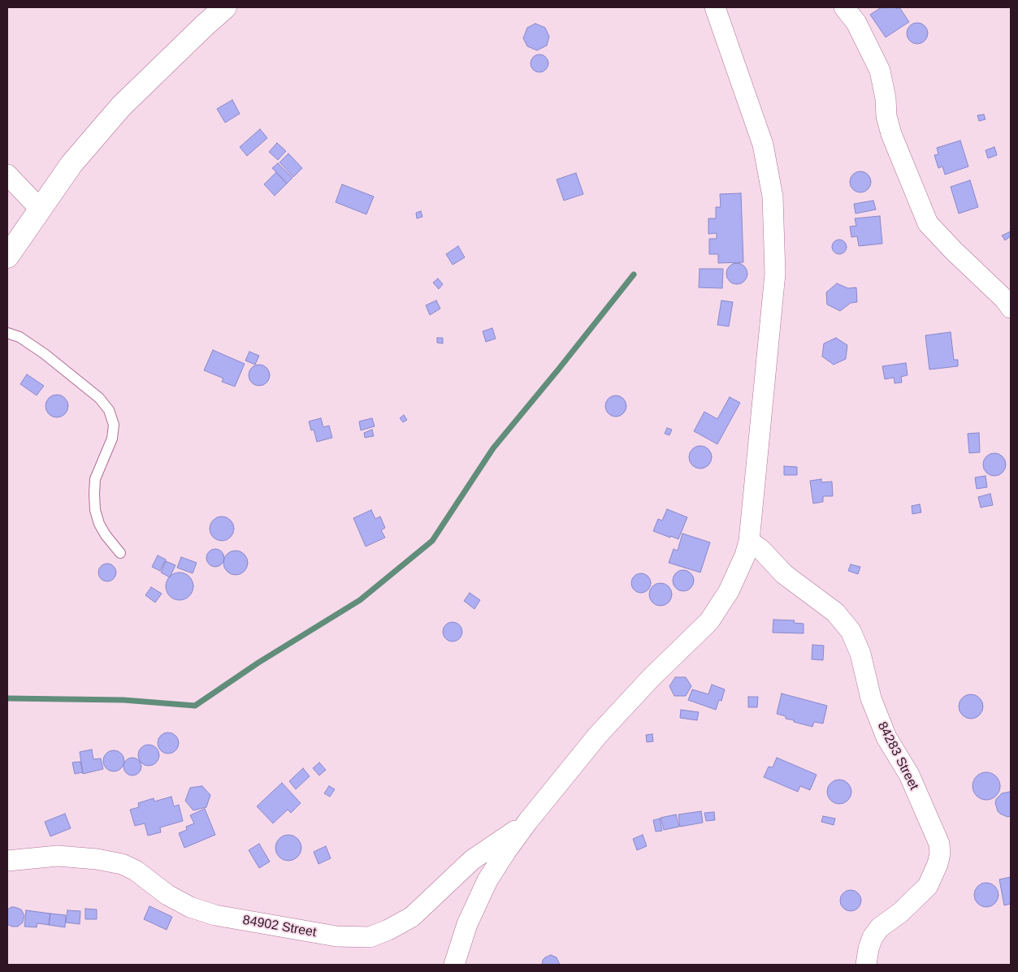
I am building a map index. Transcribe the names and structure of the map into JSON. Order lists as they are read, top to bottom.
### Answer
{
  "streets": {
    "street": ["84283 Street", "84902 Street"]
  }
}
